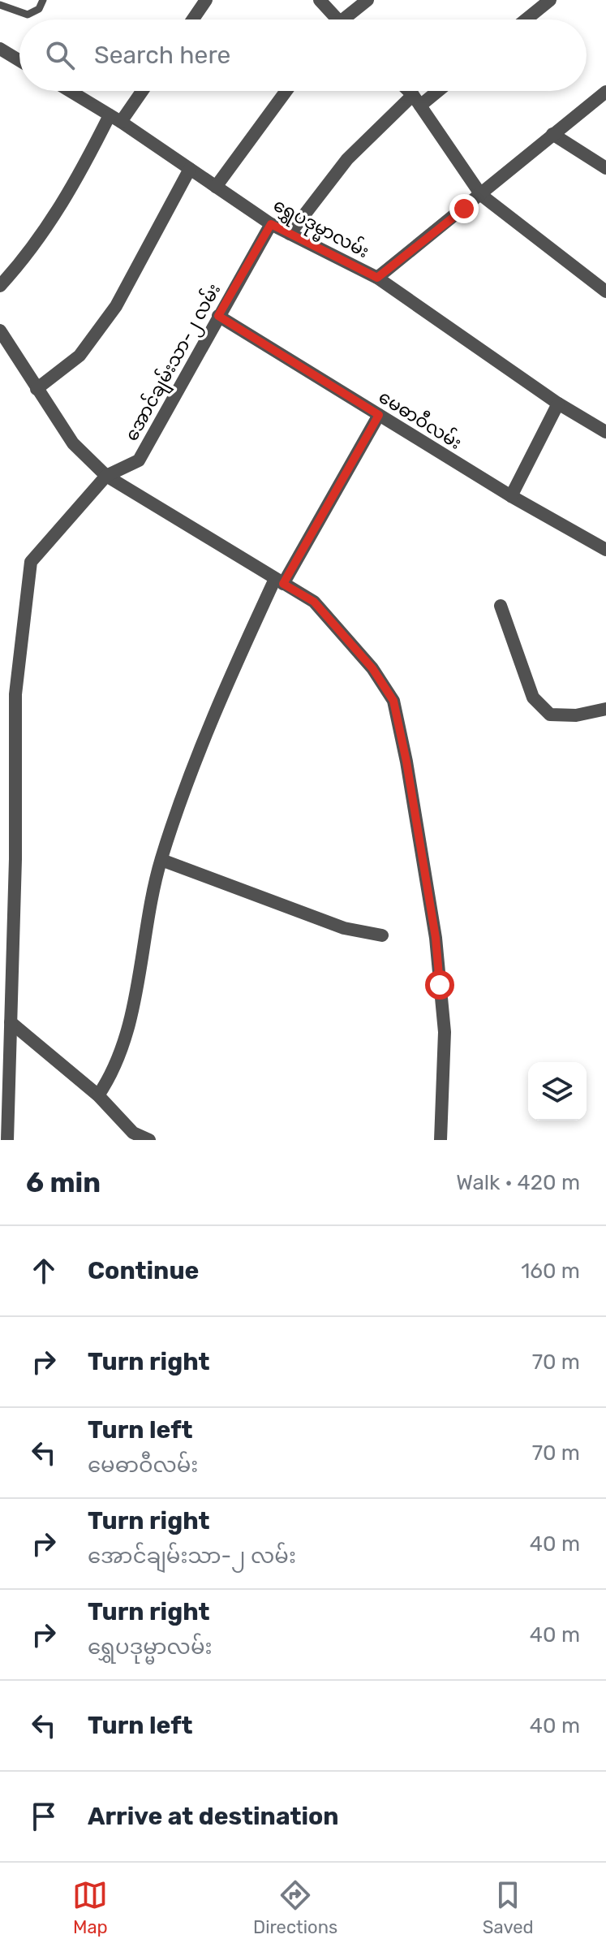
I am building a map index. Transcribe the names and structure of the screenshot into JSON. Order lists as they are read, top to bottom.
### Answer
{
  "streets": {
    "street": ["ရွှေပဒုမ္မာလမ်း", "အောင်ချမ်းသာ-၂ လမ်း", "မေဓာဝီလမ်း"]
  },
  "crossings": [
    ["ရွှေပဒုမ္မာလမ်း", "အောင်ချမ်းသာ-၂ လမ်း"],
    ["အောင်ချမ်းသာ-၂ လမ်း", "မေဓာဝီလမ်း"]
  ],
  "page": {
    "search": "Search here",
    "heading": ["6 min", "Walk · 420 m"],
    "list": [
      ["Continue", "160 m"],
      ["Turn right", "70 m"],
      ["Turn left", "မေဓာဝီလမ်း", "70 m"],
      ["Turn right", "အောင်ချမ်းသာ-၂ လမ်း", "40 m"],
      ["Turn right", "ရွှေပဒုမ္မာလမ်း", "40 m"],
      ["Turn left", "40 m"],
      "Arrive at destination"
    ],
    "nav": ["Map", "Directions", "Saved"]
  }
}
